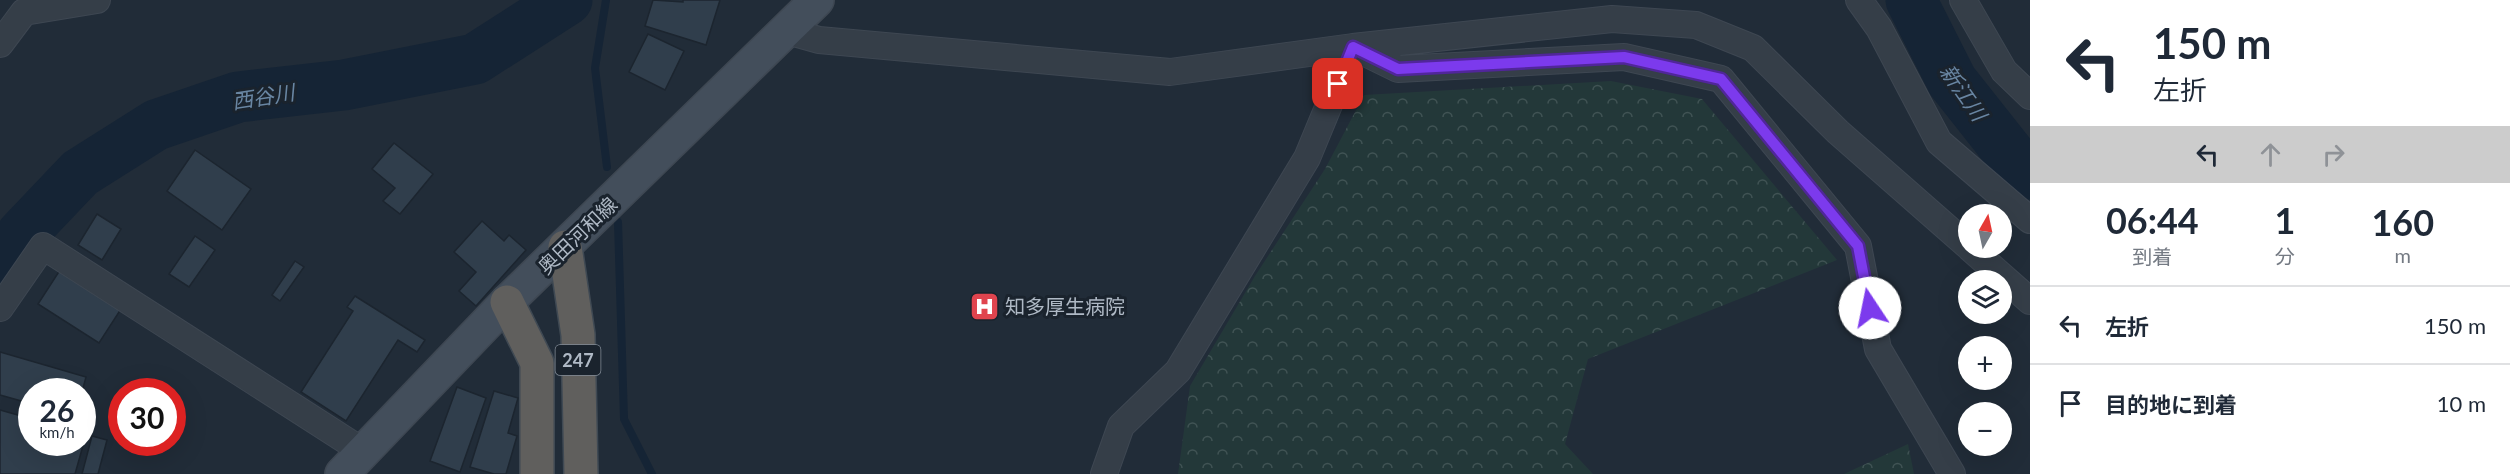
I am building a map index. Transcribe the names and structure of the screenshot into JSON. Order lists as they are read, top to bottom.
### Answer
{
  "streets": {
    "highway": ["247"],
    "main road": ["奥田河和線"]
  },
  "crossings": [
    ["奥田河和線", "247"]
  ],
  "water": ["新江川", "西谷川"],
  "places": {
    "hospital": ["知多厚生病院"]
  },
  "north": "top",
  "page": {
    "turn": ["150 m", "左折"],
    "eta": [
      "06:44",
      "到着",
      "1",
      "分",
      "160",
      "m"
    ],
    "map_buttons": ["+", "−"],
    "list": [
      {
        "name": "左折",
        "value": "150 m"
      },
      {
        "name": "目的地に到着",
        "value": "10 m"
      }
    ],
    "speed": "26 km/h",
    "limit": "30"
  }
}
